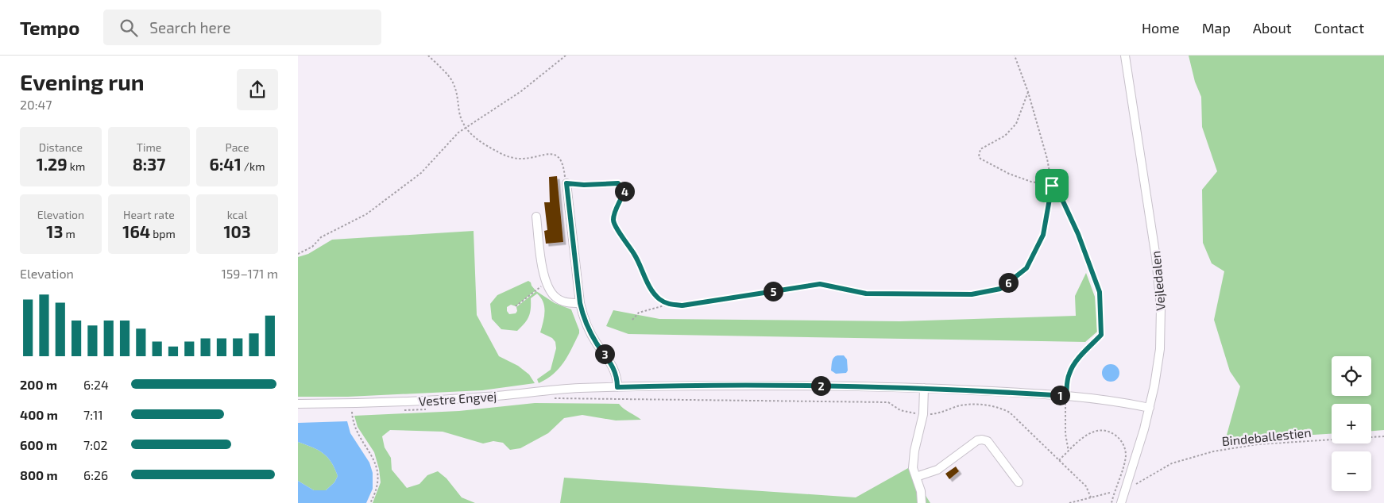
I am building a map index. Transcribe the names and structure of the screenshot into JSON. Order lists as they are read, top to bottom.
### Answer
{
  "streets": {
    "street": ["Vejledalen", "Vestre Engvej"],
    "path": ["Bindeballestien"]
  },
  "crossings": [
    ["Vejledalen", "Vestre Engvej"]
  ],
  "page": {
    "header": "Tempo",
    "search": "Search here",
    "nav": [
      "Home",
      "Map",
      "About",
      "Contact"
    ],
    "heading": ["Evening run", "20:47"],
    "stats": [
      ["Distance", "1.29 km"],
      ["Time", "8:37"],
      ["Pace", "6:41 /km"],
      ["Elevation", "13 m"],
      ["Heart rate", "164 bpm"],
      ["kcal", "103"]
    ],
    "pins": [
      "4",
      "6",
      "5",
      "3",
      "2",
      "1"
    ],
    "chart": ["Elevation", "159–171 m"],
    "map_buttons": ["+", "−"],
    "list": [
      {
        "name": "200 m",
        "note": "6:24"
      },
      {
        "name": "400 m",
        "note": "7:11"
      },
      {
        "name": "600 m",
        "note": "7:02"
      },
      {
        "name": "800 m",
        "note": "6:26"
      }
    ]
  }
}
